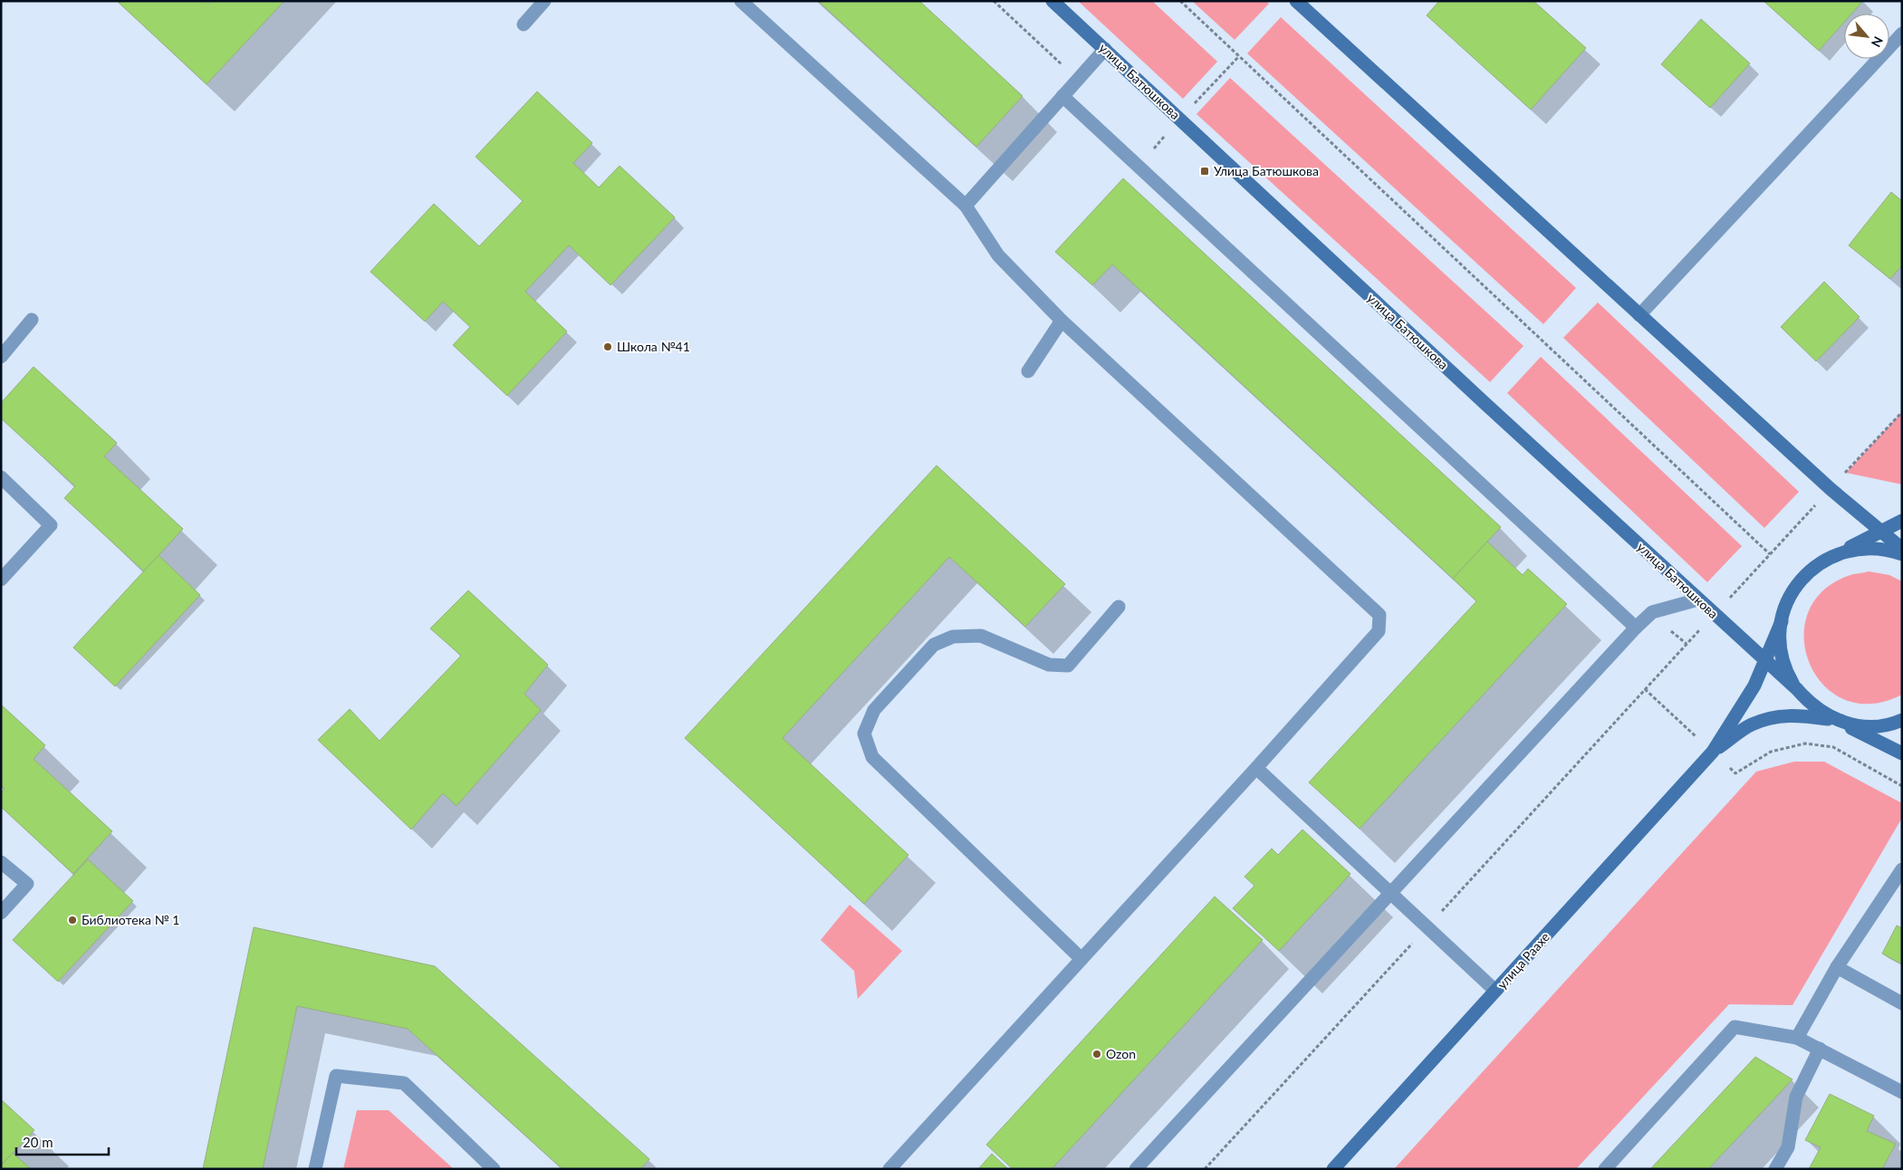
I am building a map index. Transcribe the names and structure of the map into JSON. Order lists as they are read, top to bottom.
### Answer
{
  "streets": {
    "street": ["улица Батюшкова", "улица Раахе"]
  },
  "places": {
    "transit": ["Улица Батюшкова"],
    "other": ["Школа №41", "Библиотека № 1", "Ozon"]
  },
  "scale_bar": "20 m",
  "north": "bottom right"
}
